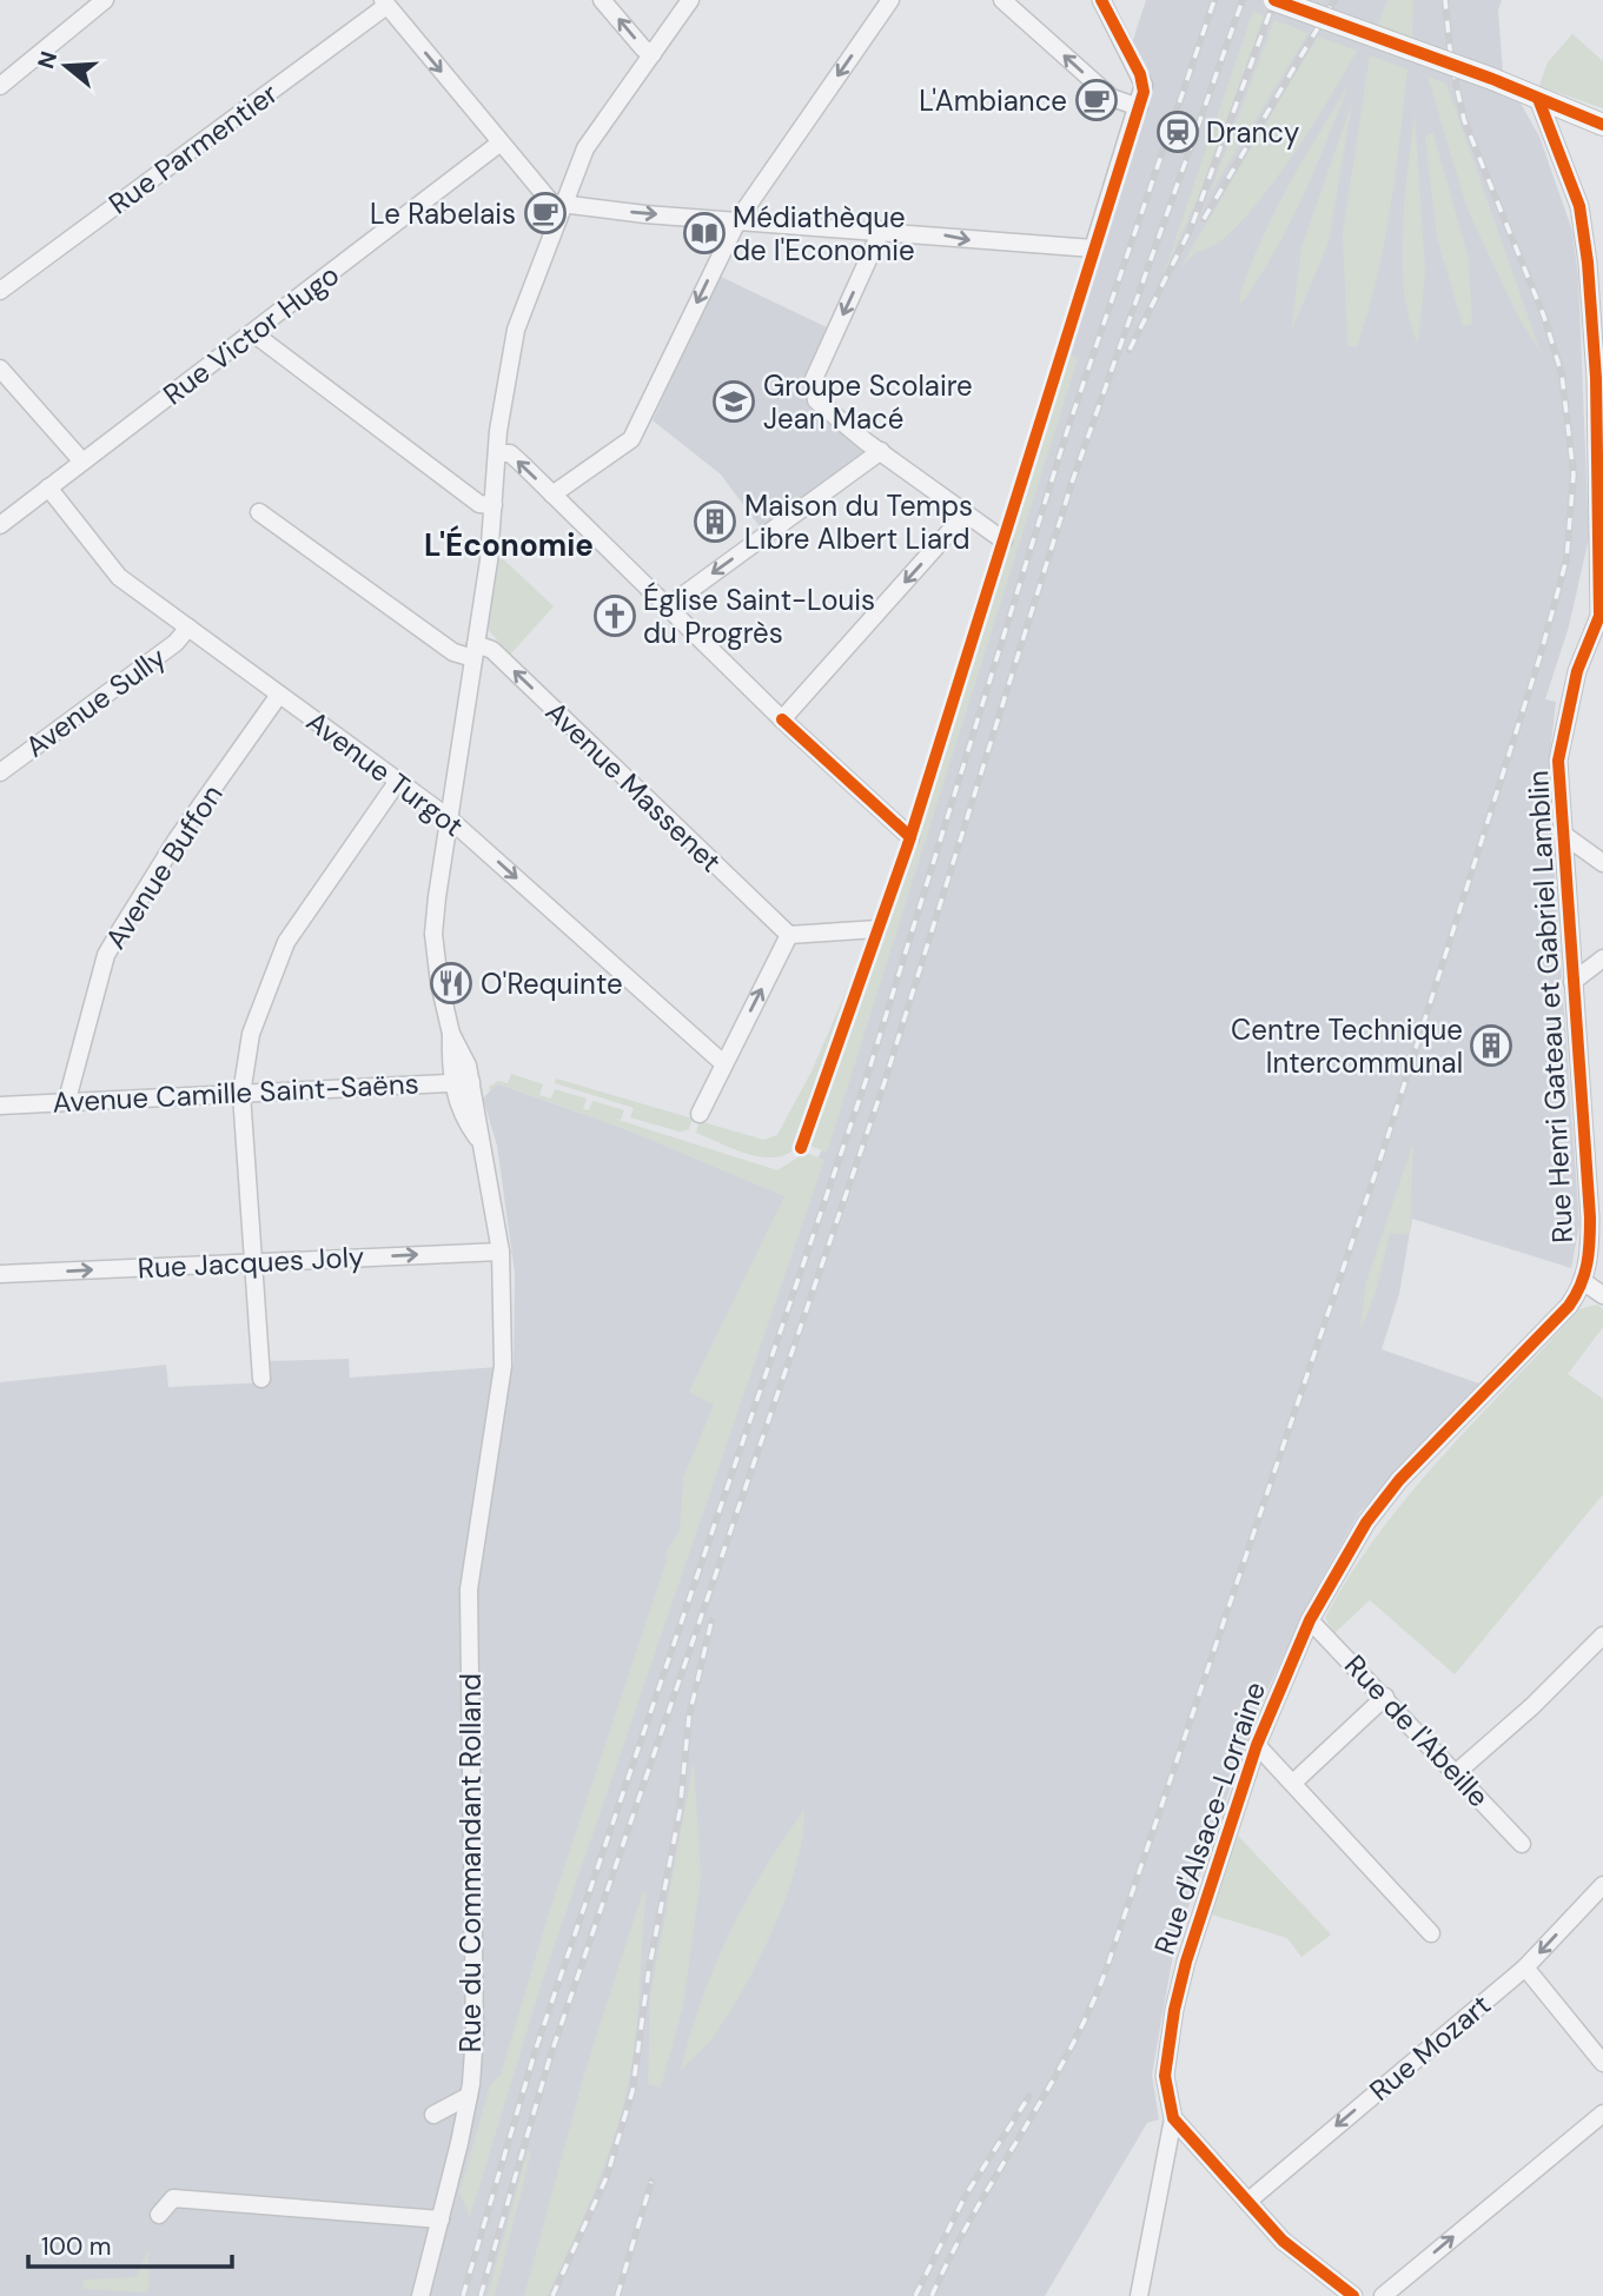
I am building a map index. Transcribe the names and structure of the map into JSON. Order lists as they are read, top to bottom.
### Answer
{
  "streets": {
    "street": [
      "Rue Parmentier",
      "Rue Victor Hugo",
      "Avenue Sully",
      "Avenue Turgot",
      "Avenue Massenet",
      "Avenue Buffon",
      "Rue Henri Gateau et Gabriel Lamblin",
      "Avenue Camille Saint-Saëns",
      "Rue Jacques Joly",
      "Rue de l'Abeille",
      "Rue d'Alsace-Lorraine",
      "Rue du Commandant Rolland",
      "Rue Mozart"
    ]
  },
  "crossings": [
    ["Rue Victor Hugo", "Avenue Turgot"],
    ["Avenue Sully", "Avenue Turgot"],
    ["Avenue Turgot", "Avenue Buffon"],
    ["Avenue Buffon", "Avenue Camille Saint-Saëns"],
    ["Rue Henri Gateau et Gabriel Lamblin", "Rue d'Alsace-Lorraine"],
    ["Rue Jacques Joly", "Rue du Commandant Rolland"],
    ["Rue de l'Abeille", "Rue d'Alsace-Lorraine"]
  ],
  "one_way": [
    "Avenue Turgot",
    "Avenue Massenet",
    "Rue Jacques Joly",
    "Rue Mozart"
  ],
  "districts": ["L'Économie"],
  "places": {
    "cafe": ["L'Ambiance", "Le Rabelais"],
    "station": ["Drancy"],
    "library": ["Médiathèque de l'Economie"],
    "school or university": ["Groupe Scolaire Jean Macé"],
    "building": ["Maison du Temps Libre Albert Liard", "Centre Technique Intercommunal"],
    "church": ["Église Saint-Louis du Progrès"],
    "restaurant": ["O'Requinte"]
  },
  "scale_bar": "100 m",
  "north": "left"
}
